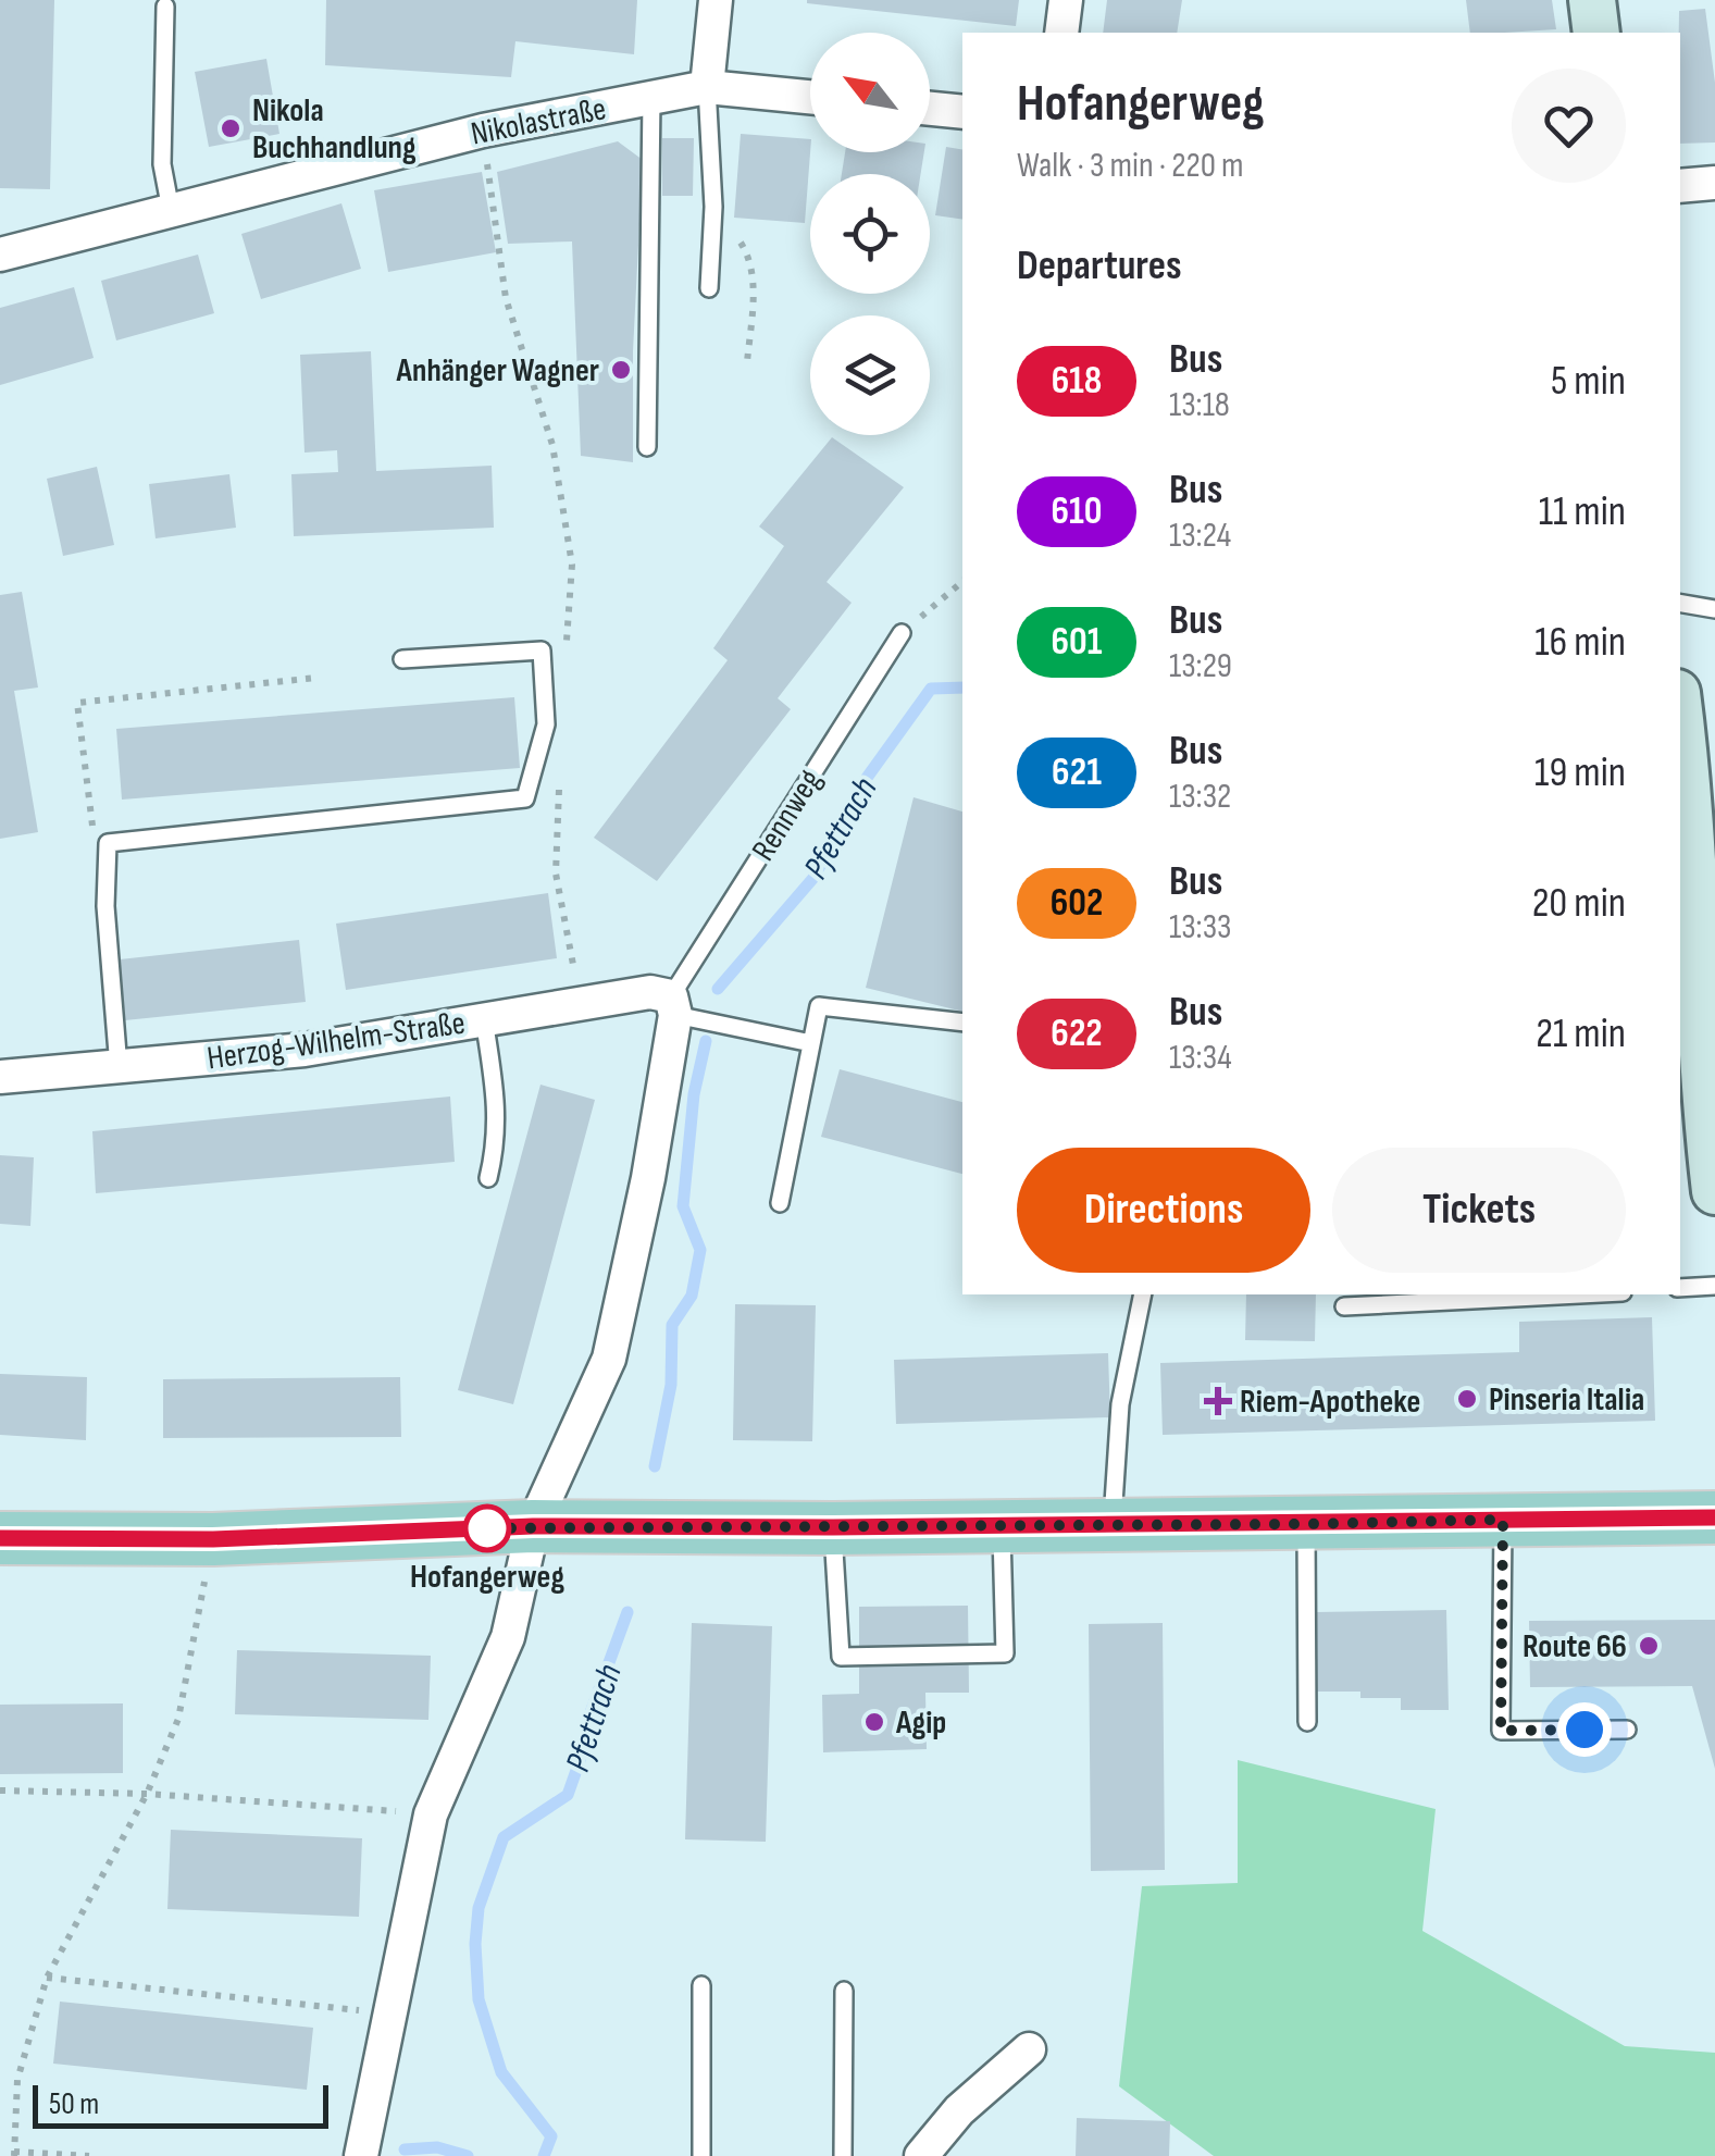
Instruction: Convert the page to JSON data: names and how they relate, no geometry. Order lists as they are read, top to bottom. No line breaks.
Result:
{"streets":{"street":["Nikolastraße","Herzog-Wilhelm-Straße"],"lane":["Rennweg"]},"crossings":[["Rennweg","Herzog-Wilhelm-Straße"]],"water":["Pfettrach"],"places":{"other":["Nikola Buchhandlung","Anhänger Wagner","Pinseria Italia","Hofangerweg","Route 66","Agip"],"health":["Riem-Apotheke"]},"lines":["bus line 618"],"scale_bar":"50 m","north":"top left","page":{"heading":[["Hofangerweg","Walk · 3 min · 220 m"],"Departures"],"list":[{"mark":"618","name":"Bus","note":"13:18","value":"5 min"},{"mark":"610","name":"Bus","note":"13:24","value":"11 min"},{"mark":"601","name":"Bus","note":"13:29","value":"16 min"},{"mark":"621","name":"Bus","note":"13:32","value":"19 min"},{"mark":"602","name":"Bus","note":"13:33","value":"20 min"},{"mark":"622","name":"Bus","note":"13:34","value":"21 min"}],"buttons":["Directions","Tickets"],"scale":"50 m"}}
